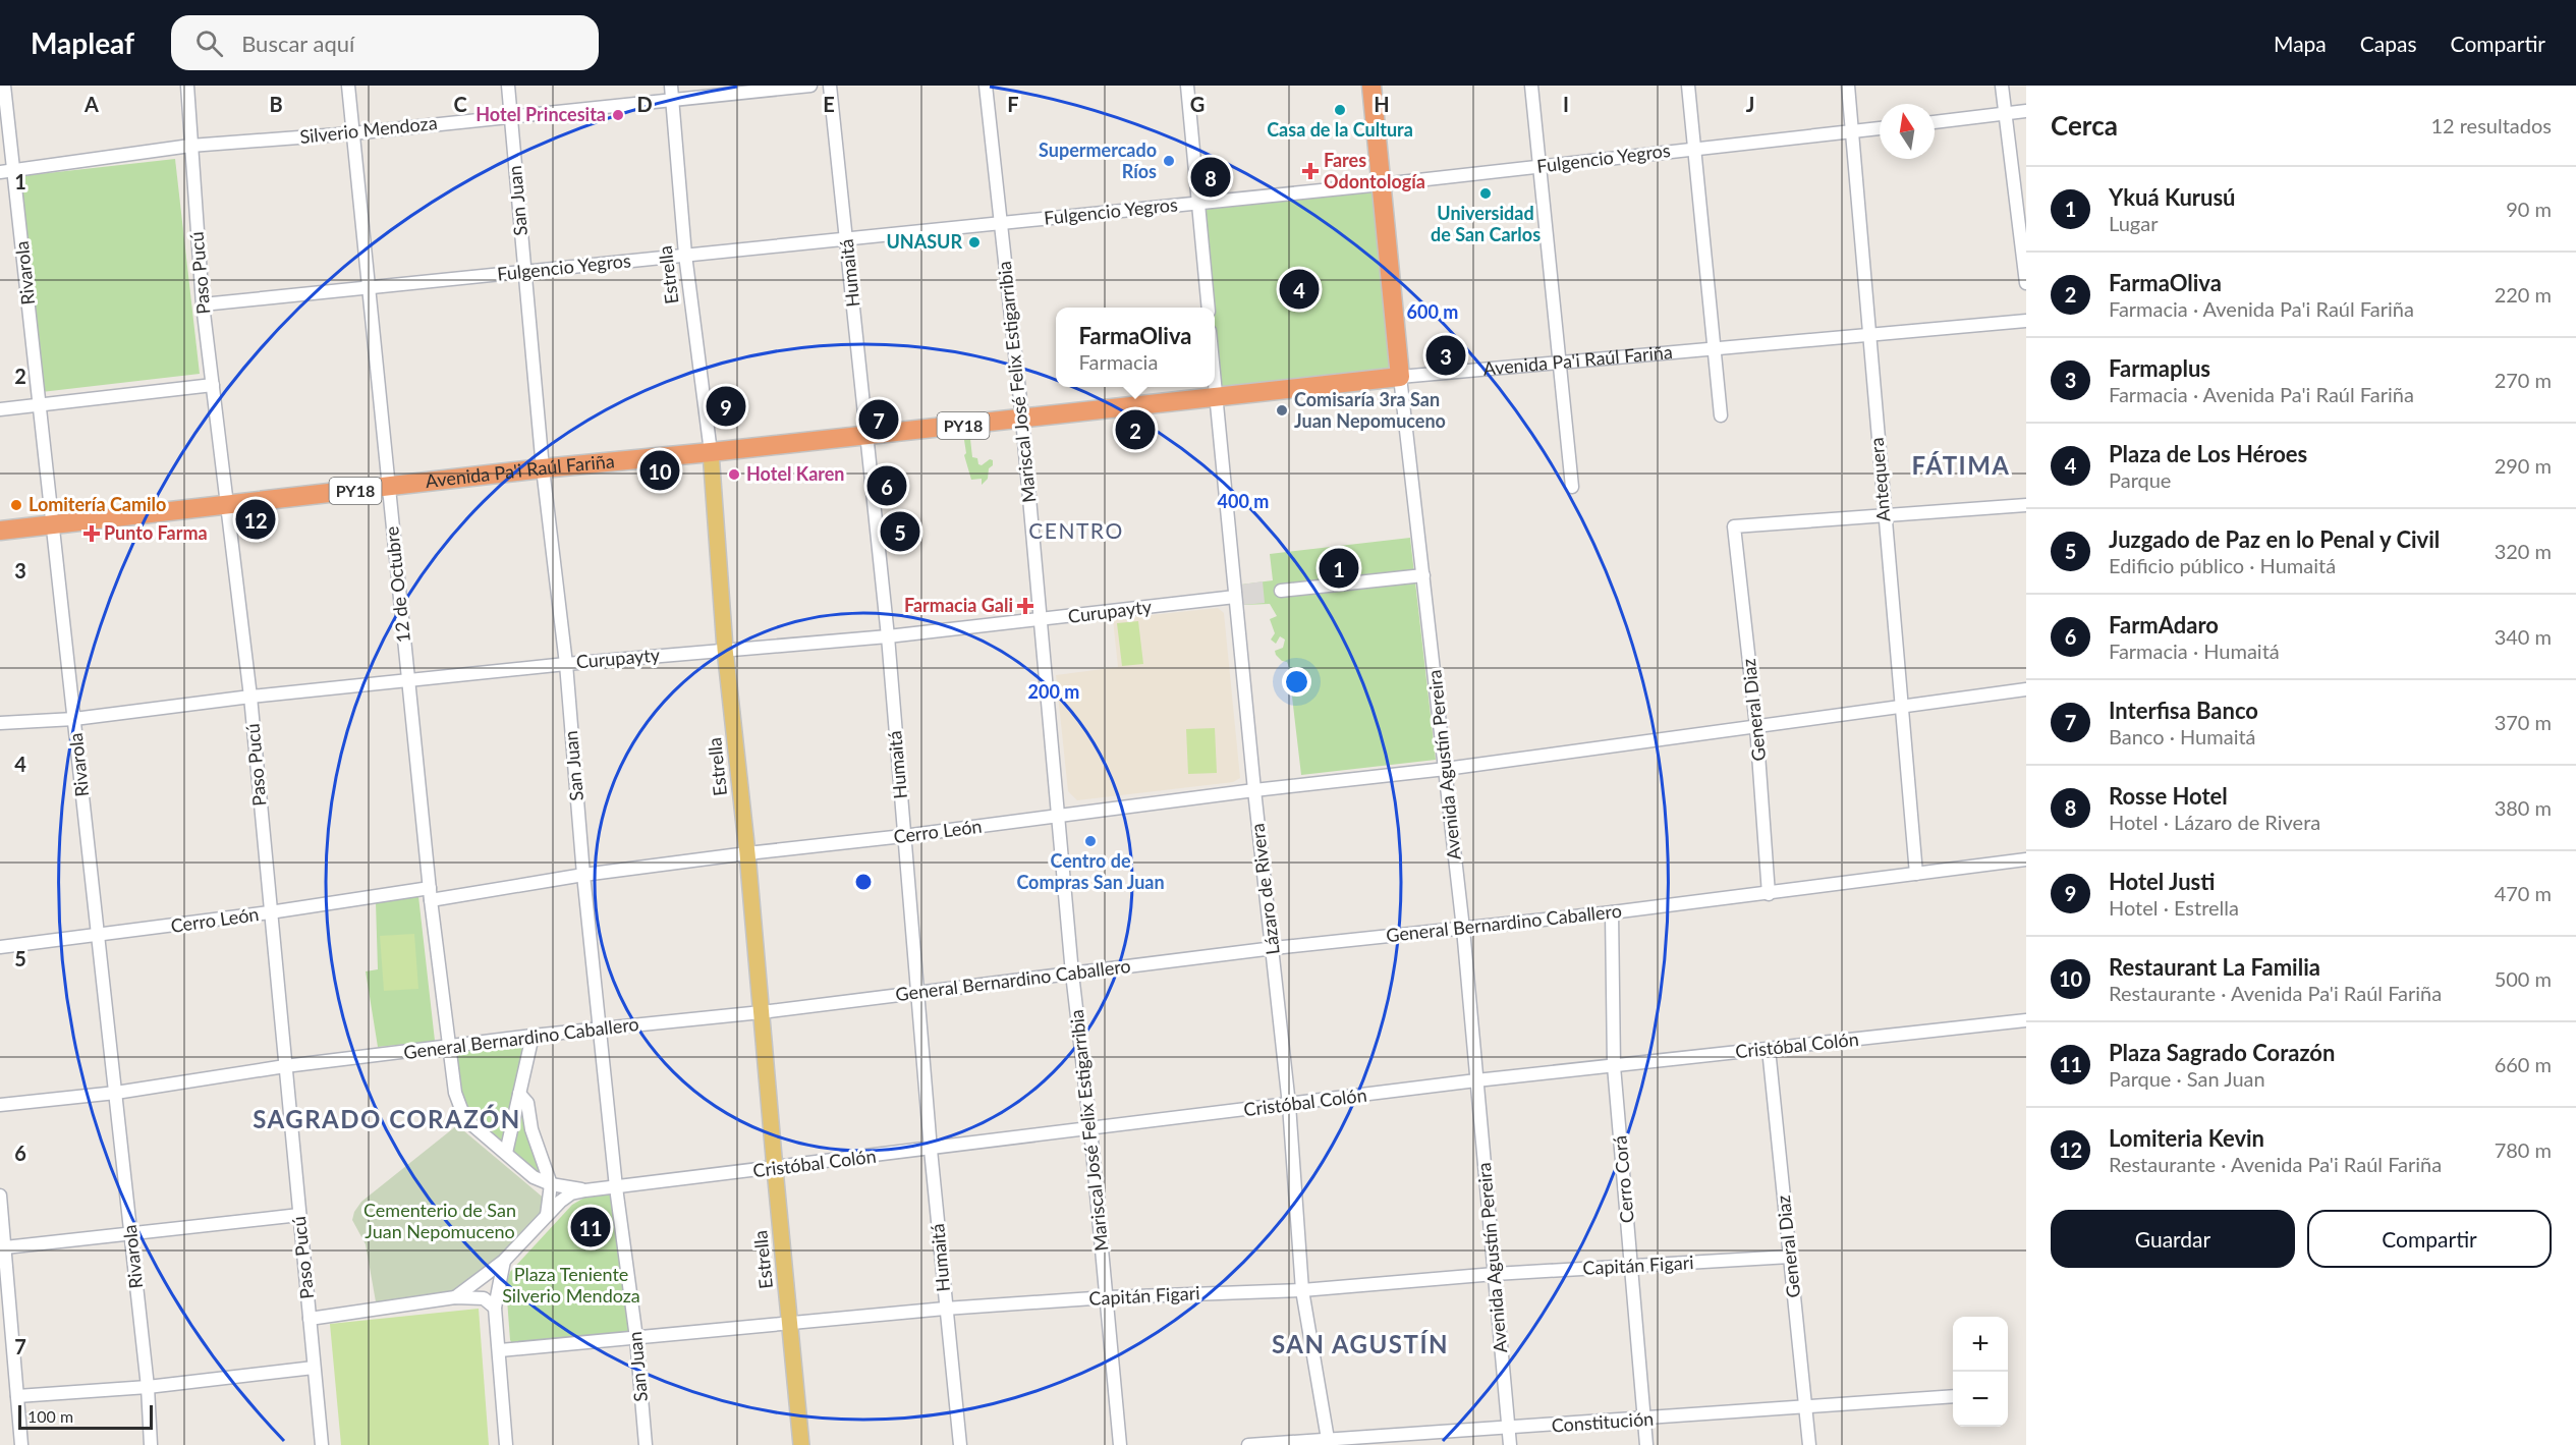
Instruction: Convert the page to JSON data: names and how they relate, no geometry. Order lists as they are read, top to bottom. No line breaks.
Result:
{"streets":{"highway":["Avenida Pa'i Raúl Fariña","PY18","Avenida Agustín Pereira"],"main road":["Estrella"],"street":["Silverio Mendoza","Fulgencio Yegros","San Juan","Rivarola","Paso Pucú","Humaitá","Mariscal José Felix Estigarribia","Antequera","12 de Octubre","Curupayty","General Diaz","Cerro León","Lázaro de Rivera","General Bernardino Caballero","Cristóbal Colón","Cerro Corá","Capitán Figari","Constitución"]},"crossings":[["Silverio Mendoza","San Juan"],["Silverio Mendoza","Rivarola"],["Silverio Mendoza","Paso Pucú"],["Silverio Mendoza","Estrella"],["Silverio Mendoza","12 de Octubre"],["Fulgencio Yegros","San Juan"],["Fulgencio Yegros","Paso Pucú"],["Fulgencio Yegros","Humaitá"],["Fulgencio Yegros","Estrella"],["Fulgencio Yegros","Mariscal José Felix Estigarribia"],["Fulgencio Yegros","Antequera"],["Fulgencio Yegros","12 de Octubre"],["Fulgencio Yegros","Avenida Agustín Pereira"],["San Juan","Avenida Pa'i Raúl Fariña"],["San Juan","Curupayty"],["San Juan","Cerro León"],["San Juan","General Bernardino Caballero"],["San Juan","Cristóbal Colón"],["San Juan","Capitán Figari"],["Rivarola","Avenida Pa'i Raúl Fariña"],["Rivarola","Curupayty"],["Rivarola","Cerro León"],["Rivarola","General Bernardino Caballero"],["Paso Pucú","Avenida Pa'i Raúl Fariña"],["Paso Pucú","Curupayty"],["Paso Pucú","Cerro León"],["Paso Pucú","General Bernardino Caballero"],["Humaitá","Avenida Pa'i Raúl Fariña"],["Humaitá","Curupayty"],["Humaitá","Cerro León"],["Humaitá","General Bernardino Caballero"],["Humaitá","Cristóbal Colón"],["Humaitá","Capitán Figari"],["Estrella","Avenida Pa'i Raúl Fariña"],["Estrella","Curupayty"],["Estrella","Cerro León"],["Estrella","General Bernardino Caballero"],["Estrella","Cristóbal Colón"],["Estrella","Capitán Figari"],["Avenida Pa'i Raúl Fariña","Mariscal José Felix Estigarribia"],["Avenida Pa'i Raúl Fariña","Antequera"],["Avenida Pa'i Raúl Fariña","12 de Octubre"],["Avenida Pa'i Raúl Fariña","Avenida Agustín Pereira"],["Avenida Pa'i Raúl Fariña","Lázaro de Rivera"],["Mariscal José Felix Estigarribia","Curupayty"],["Mariscal José Felix Estigarribia","Cerro León"],["Mariscal José Felix Estigarribia","General Bernardino Caballero"],["Mariscal José Felix Estigarribia","Cristóbal Colón"],["Mariscal José Felix Estigarribia","Capitán Figari"],["Antequera","General Diaz"],["Antequera","Cerro León"],["Antequera","General Bernardino Caballero"],["12 de Octubre","Curupayty"],["12 de Octubre","Cerro León"],["12 de Octubre","General Bernardino Caballero"],["12 de Octubre","Cristóbal Colón"],["Curupayty","Lázaro de Rivera"],["General Diaz","Cerro León"],["General Diaz","General Bernardino Caballero"],["General Diaz","Cristóbal Colón"],["General Diaz","Capitán Figari"],["General Diaz","Constitución"],["Avenida Agustín Pereira","Cerro León"],["Avenida Agustín Pereira","General Bernardino Caballero"],["Avenida Agustín Pereira","Cristóbal Colón"],["Avenida Agustín Pereira","Capitán Figari"],["Avenida Agustín Pereira","Constitución"],["Cerro León","Lázaro de Rivera"],["Lázaro de Rivera","General Bernardino Caballero"],["Lázaro de Rivera","Cristóbal Colón"],["Lázaro de Rivera","Capitán Figari"],["Lázaro de Rivera","Constitución"],["General Bernardino Caballero","Cerro Corá"],["Cristóbal Colón","Cerro Corá"],["Cerro Corá","Capitán Figari"],["Cerro Corá","Constitución"]],"districts":["FÁTIMA","CENTRO","SAGRADO CORAZÓN","SAN AGUSTÍN"],"parks":["Cementerio de San Juan Nepomuceno","Plaza Teniente Silverio Mendoza"],"places":{"other":["Casa de la Cultura","Hotel Princesita","Supermercado Ríos","Universidad de San Carlos","UNASUR","Comisaría 3ra San Juan Nepomuceno","Hotel Karen","Lomitería Camilo","Centro de Compras San Juan"],"health":["Fares Odontología","Punto Farma","Farmacia Gali"]},"scale_bar":"100 m","north":"top","page":{"header":"Mapleaf","search":"Buscar aquí","nav":["Mapa","Capas","Compartir"],"heading":["Cerca","12 resultados"],"pins":["8","4","3","9","7","2","10","6","12","5","1","11"],"list":[{"mark":"1","name":"Ykuá Kurusú","note":"Lugar","value":"90 m"},{"mark":"2","name":"FarmaOliva","note":"Farmacia · Avenida Pa'i Raúl Fariña","value":"220 m"},{"mark":"3","name":"Farmaplus","note":"Farmacia · Avenida Pa'i Raúl Fariña","value":"270 m"},{"mark":"4","name":"Plaza de Los Héroes","note":"Parque","value":"290 m"},{"mark":"5","name":"Juzgado de Paz en lo Penal y Civil","note":"Edificio público · Humaitá","value":"320 m"},{"mark":"6","name":"FarmAdaro","note":"Farmacia · Humaitá","value":"340 m"},{"mark":"7","name":"Interfisa Banco","note":"Banco · Humaitá","value":"370 m"},{"mark":"8","name":"Rosse Hotel","note":"Hotel · Lázaro de Rivera","value":"380 m"},{"mark":"9","name":"Hotel Justi","note":"Hotel · Estrella","value":"470 m"},{"mark":"10","name":"Restaurant La Familia","note":"Restaurante · Avenida Pa'i Raúl Fariña","value":"500 m"},{"mark":"11","name":"Plaza Sagrado Corazón","note":"Parque · San Juan","value":"660 m"},{"mark":"12","name":"Lomiteria Kevin","note":"Restaurante · Avenida Pa'i Raúl Fariña","value":"780 m"}],"popup":["FarmaOliva","Farmacia"],"buttons":["Guardar","Compartir"],"map_buttons":["+","−"],"scale":"100 m"},"grid":{"columns":["A","B","C","D","E","F","G","H","I","J"],"rows":["1","2","3","4","5","6","7"]},"rings":["600 m","400 m","200 m"]}
